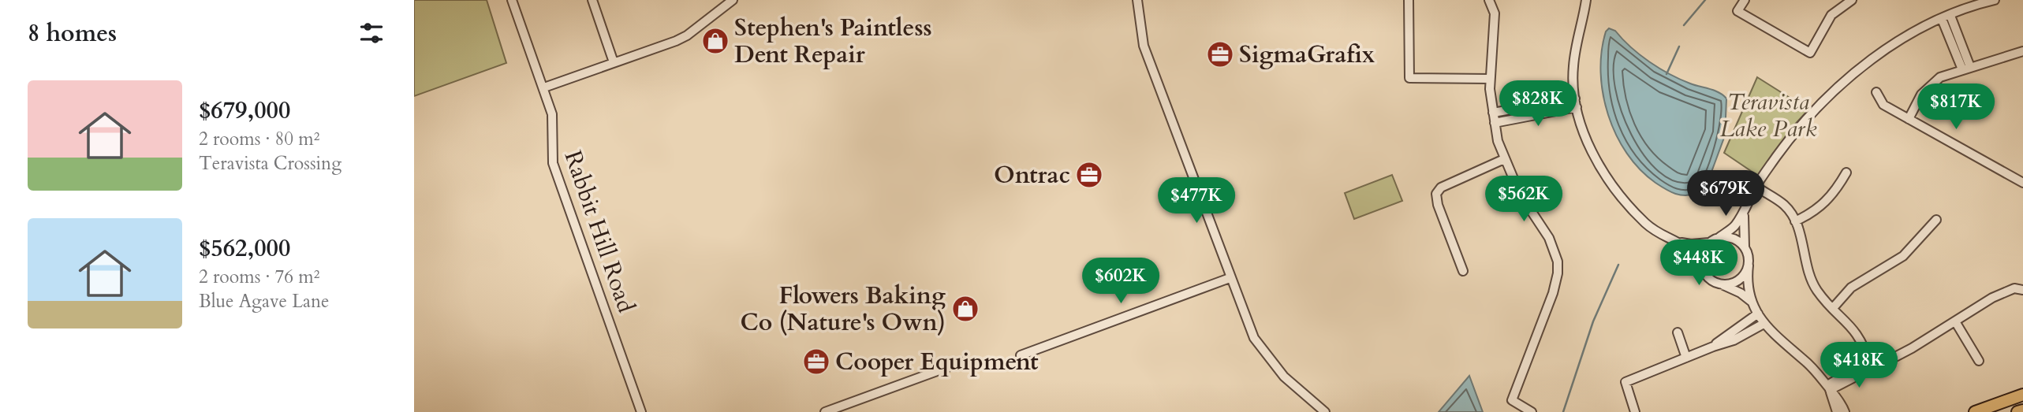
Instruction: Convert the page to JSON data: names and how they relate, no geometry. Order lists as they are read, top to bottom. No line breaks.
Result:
{"streets":{"street":["Rabbit Hill Road"]},"parks":["Teravista Lake Park"],"places":{"shop":["Stephen's Paintless Dent Repair","Flowers Baking Co (Nature's Own)"],"office":["SigmaGrafix","Ontrac","Cooper Equipment"]},"page":{"heading":"8 homes","list":[{"name":"$679,000","note":"2 rooms · 80 m² · Teravista Crossing"},{"name":"$562,000","note":"2 rooms · 76 m² · Blue Agave Lane"}],"price":["$828K","$817K","$679K","$562K","$477K","$448K","$602K","$418K"]}}
